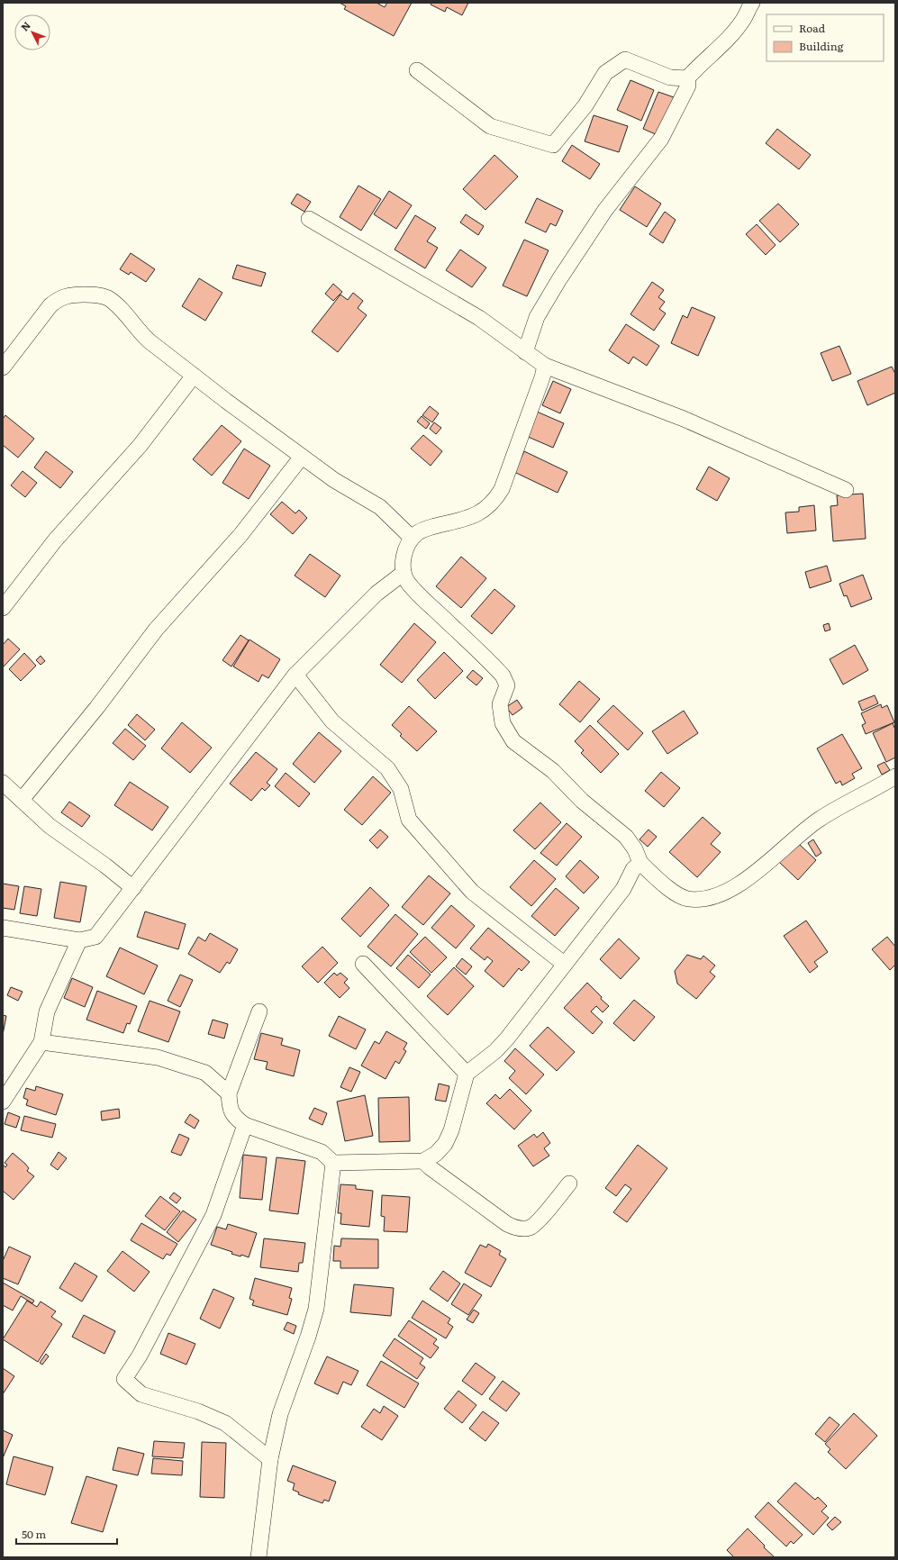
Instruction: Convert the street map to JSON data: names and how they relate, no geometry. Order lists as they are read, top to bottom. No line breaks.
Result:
{"legend":["Road","Building"],"scale_bar":"50 m","north":"top left"}
